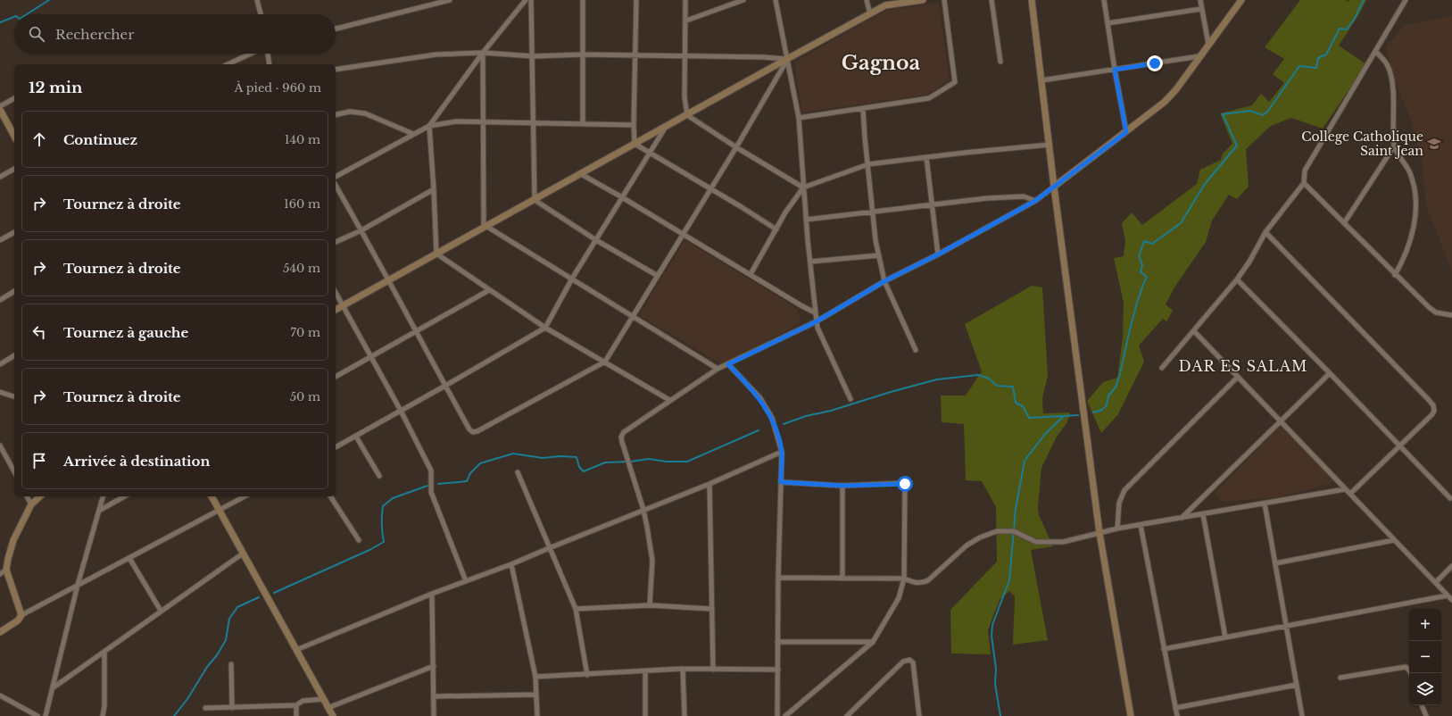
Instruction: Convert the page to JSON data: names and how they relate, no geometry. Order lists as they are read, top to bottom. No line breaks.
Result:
{"districts":["Gagnoa","DAR ES SALAM"],"places":{"school or university":["College Catholique Saint Jean"]},"page":{"search":"Rechercher","heading":["12 min","À pied · 960 m"],"list":[["Continuez","140 m"],["Tournez à droite","160 m"],["Tournez à droite","540 m"],["Tournez à gauche","70 m"],["Tournez à droite","50 m"],"Arrivée à destination"],"map_buttons":["+","−"]}}
